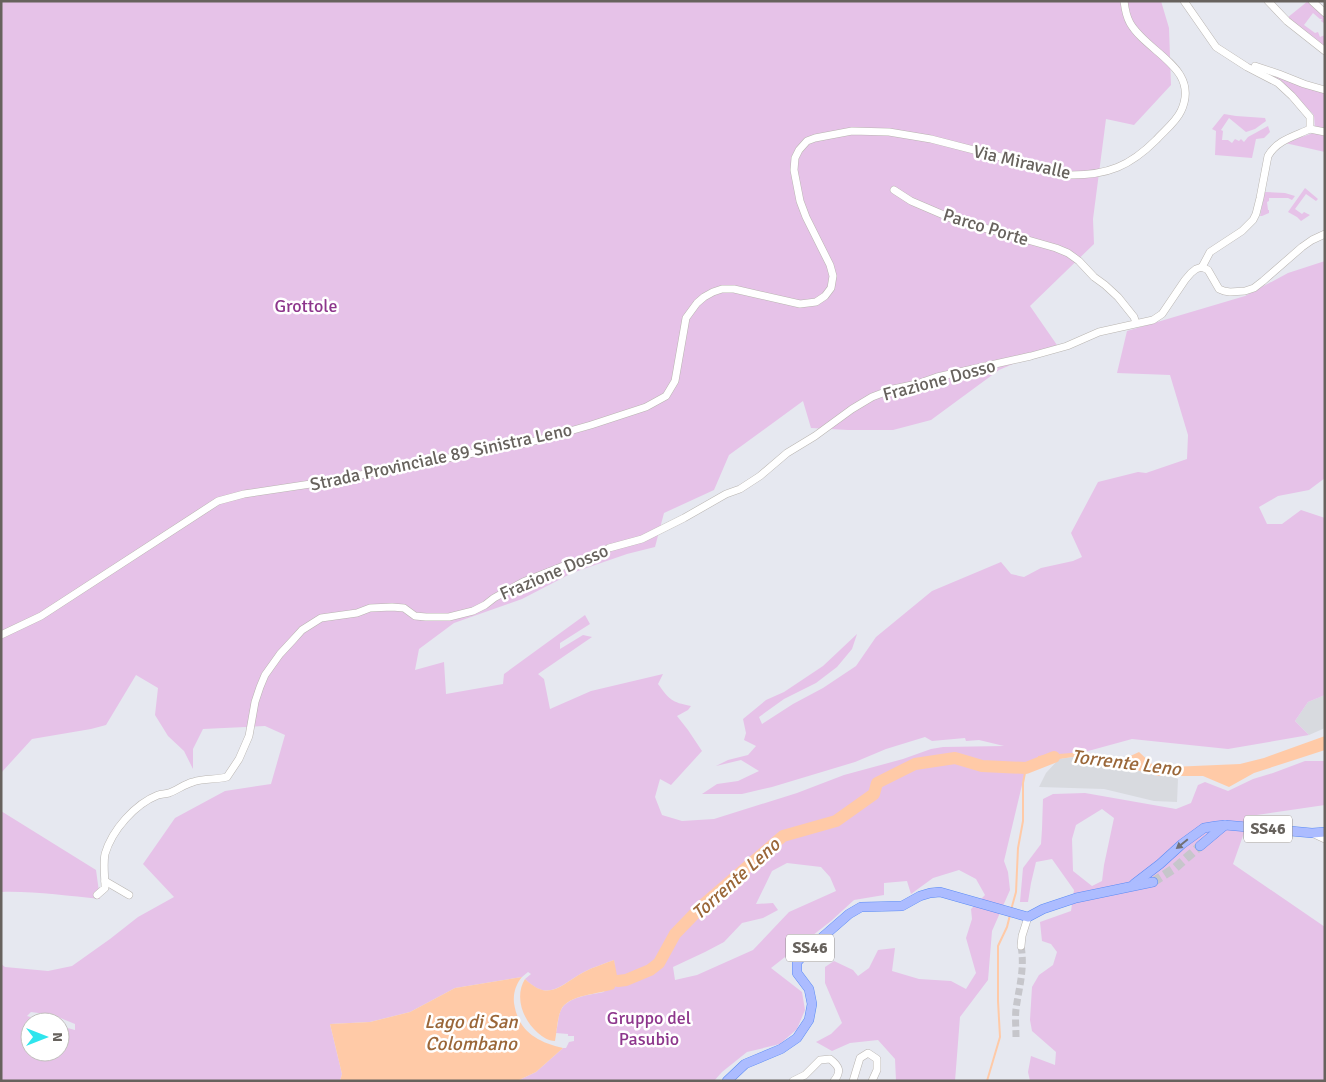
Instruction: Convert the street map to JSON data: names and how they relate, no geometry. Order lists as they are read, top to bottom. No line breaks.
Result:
{"streets":{"main road":["SS46"],"street":["Via Miravalle","Parco Porte","Frazione Dosso","Strada Provinciale 89 Sinistra Leno"]},"crossings":[["Via Miravalle","Strada Provinciale 89 Sinistra Leno"],["Parco Porte","Frazione Dosso"]],"water":["Torrente Leno","Lago di San Colombano"],"parks":["Grottole","Gruppo del Pasubio"],"north":"right"}
